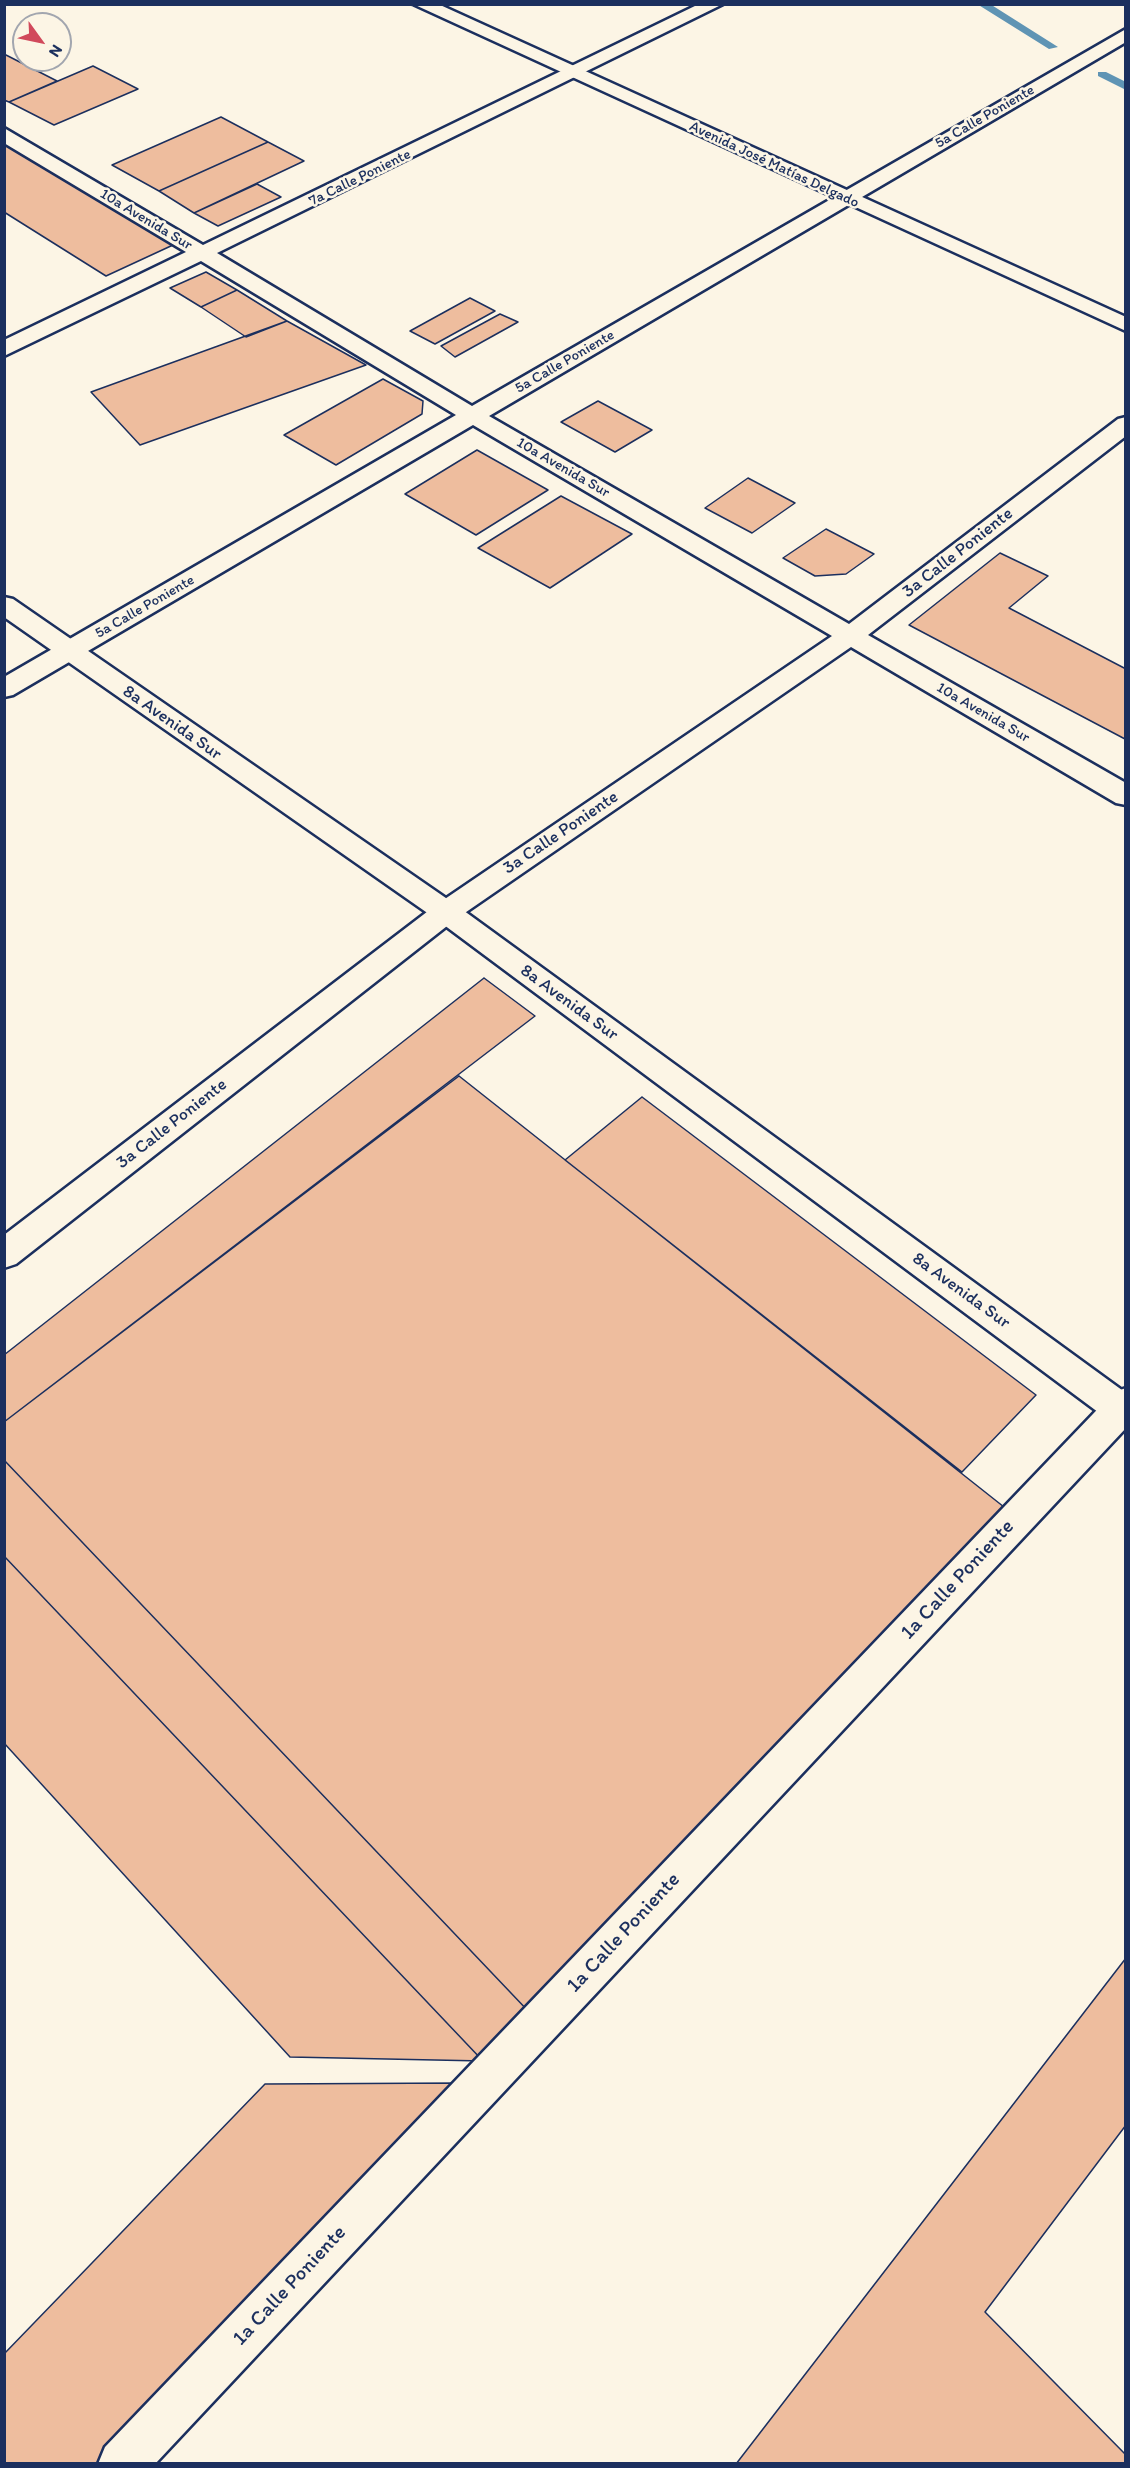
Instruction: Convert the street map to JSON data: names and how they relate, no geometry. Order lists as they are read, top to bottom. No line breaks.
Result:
{"streets":{"street":["5a Calle Poniente","Avenida José Matías Delgado","7a Calle Poniente","10a Avenida Sur","3a Calle Poniente","8a Avenida Sur","1a Calle Poniente"]},"crossings":[["5a Calle Poniente","Avenida José Matías Delgado"],["5a Calle Poniente","10a Avenida Sur"],["5a Calle Poniente","8a Avenida Sur"],["Avenida José Matías Delgado","7a Calle Poniente"],["7a Calle Poniente","10a Avenida Sur"],["10a Avenida Sur","3a Calle Poniente"],["3a Calle Poniente","8a Avenida Sur"],["8a Avenida Sur","1a Calle Poniente"]],"north":"bottom right"}
